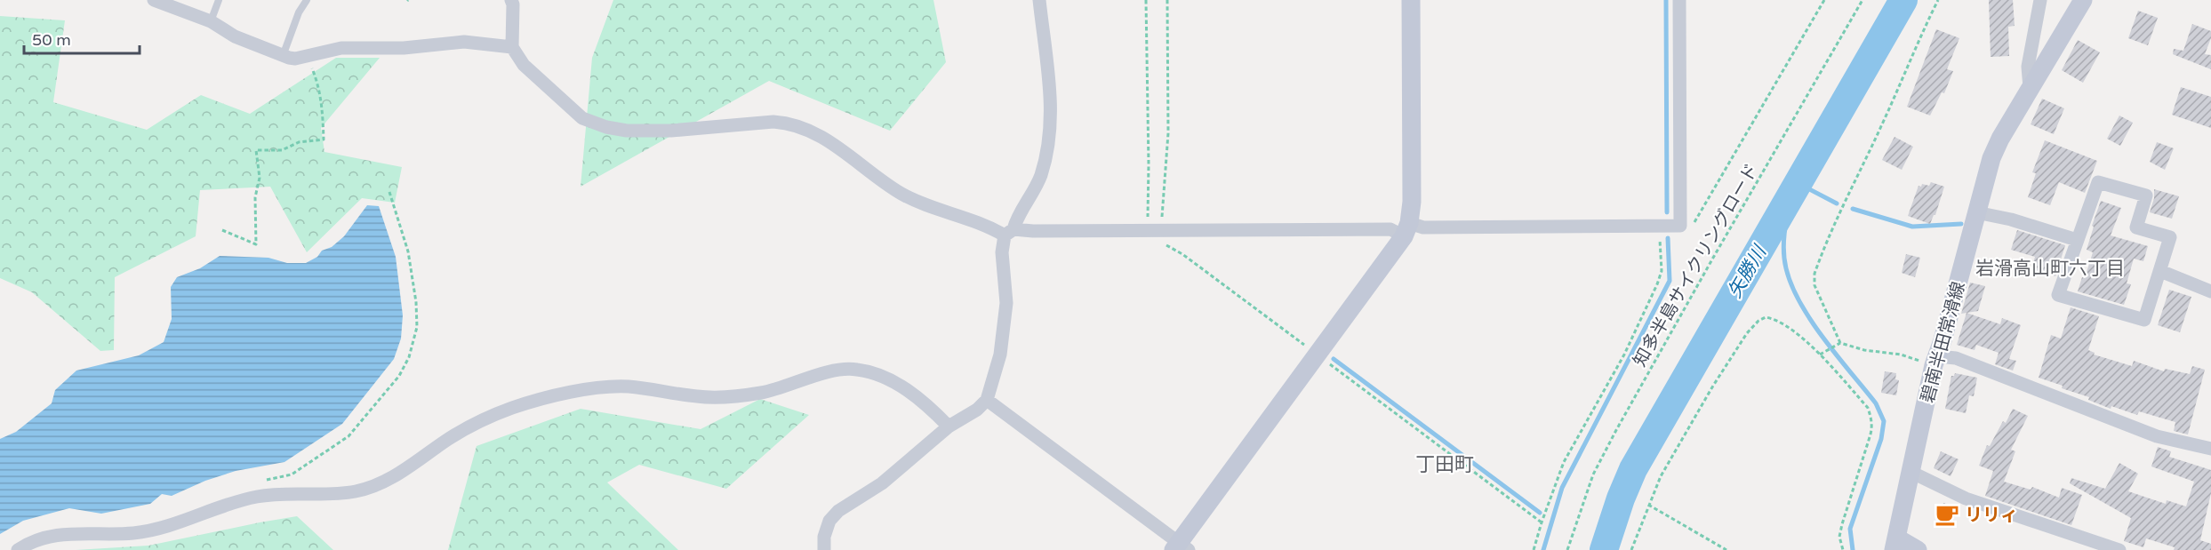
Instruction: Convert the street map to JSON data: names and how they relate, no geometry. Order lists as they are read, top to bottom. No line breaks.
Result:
{"streets":{"street":["碧南半田常滑線"],"path":["知多半島サイクリングロード"]},"districts":["岩滑高山町六丁目","丁田町"],"water":["矢勝川"],"places":{"cafe":["リリィ"]},"scale_bar":"50 m"}
